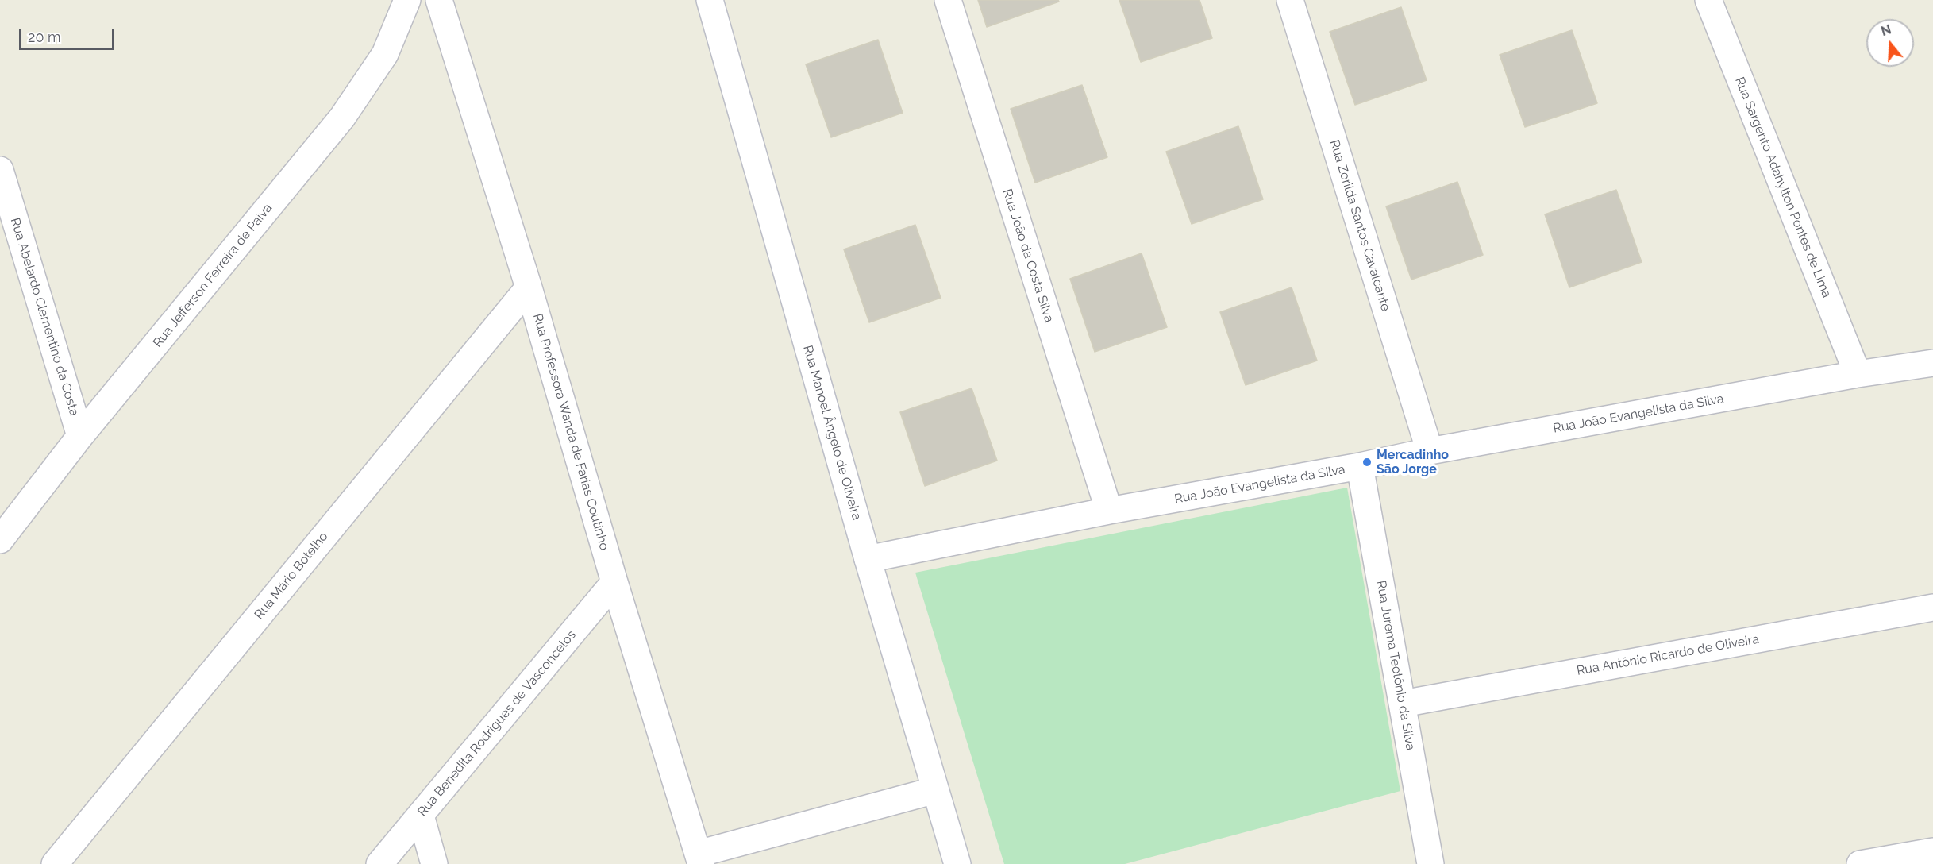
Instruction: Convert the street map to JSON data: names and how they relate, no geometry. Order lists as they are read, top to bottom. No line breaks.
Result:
{"streets":{"street":["Rua Sargento Adahylton Pontes de Lima","Rua Zorilda Santos Cavalcante","Rua João da Costa Silva","Rua Jefferson Ferreira de Paiva","Rua Abelardo Clementino da Costa","Rua João Evangelista da Silva","Rua Professora Wanda de Farias Coutinho","Rua Manoel Ângelo de Oliveira","Rua Mário Botelho","Rua Antônio Ricardo de Oliveira","Rua Jurema Teotônio da Silva","Rua Benedita Rodrigues de Vasconcelos"]},"crossings":[["Rua Sargento Adahylton Pontes de Lima","Rua João Evangelista da Silva"],["Rua Zorilda Santos Cavalcante","Rua João Evangelista da Silva"],["Rua João da Costa Silva","Rua João Evangelista da Silva"],["Rua Jefferson Ferreira de Paiva","Rua Abelardo Clementino da Costa"],["Rua João Evangelista da Silva","Rua Manoel Ângelo de Oliveira"],["Rua João Evangelista da Silva","Rua Jurema Teotônio da Silva"],["Rua Professora Wanda de Farias Coutinho","Rua Mário Botelho"],["Rua Professora Wanda de Farias Coutinho","Rua Benedita Rodrigues de Vasconcelos"],["Rua Antônio Ricardo de Oliveira","Rua Jurema Teotônio da Silva"]],"places":["Mercadinho São Jorge"],"scale_bar":"20 m","north":"top"}
